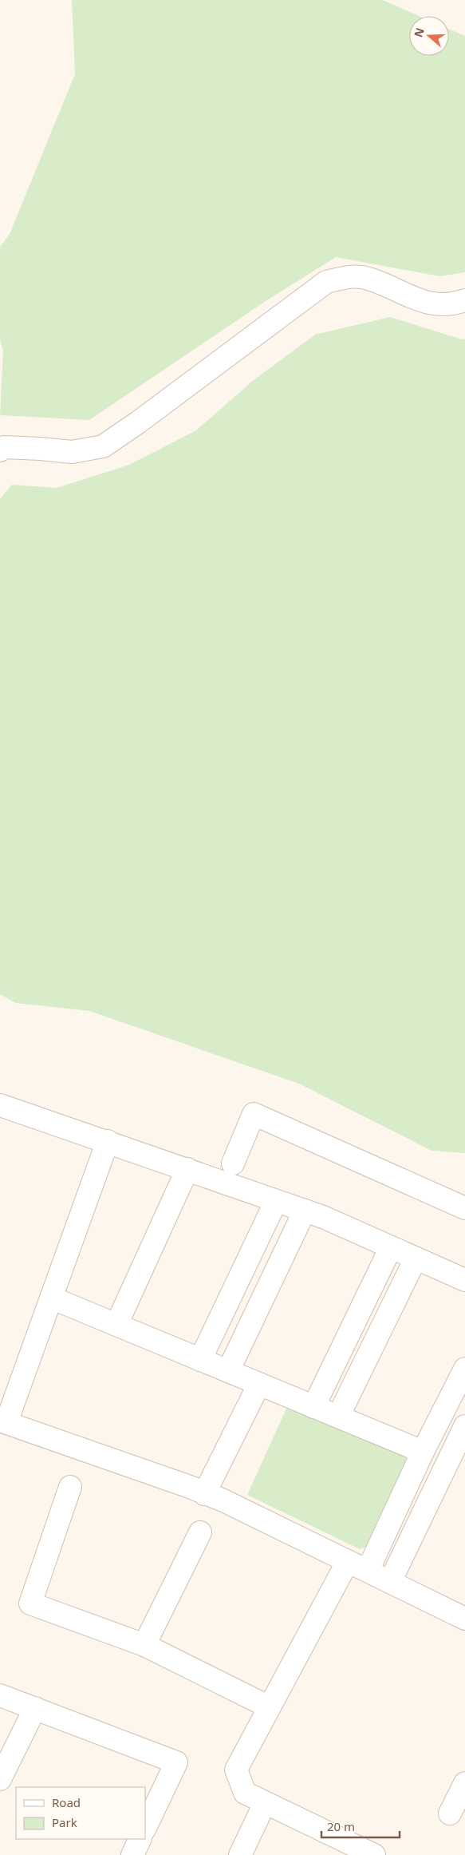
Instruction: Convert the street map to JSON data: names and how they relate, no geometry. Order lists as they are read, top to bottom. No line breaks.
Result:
{"legend":["Road","Park"],"scale_bar":"20 m","north":"left"}
